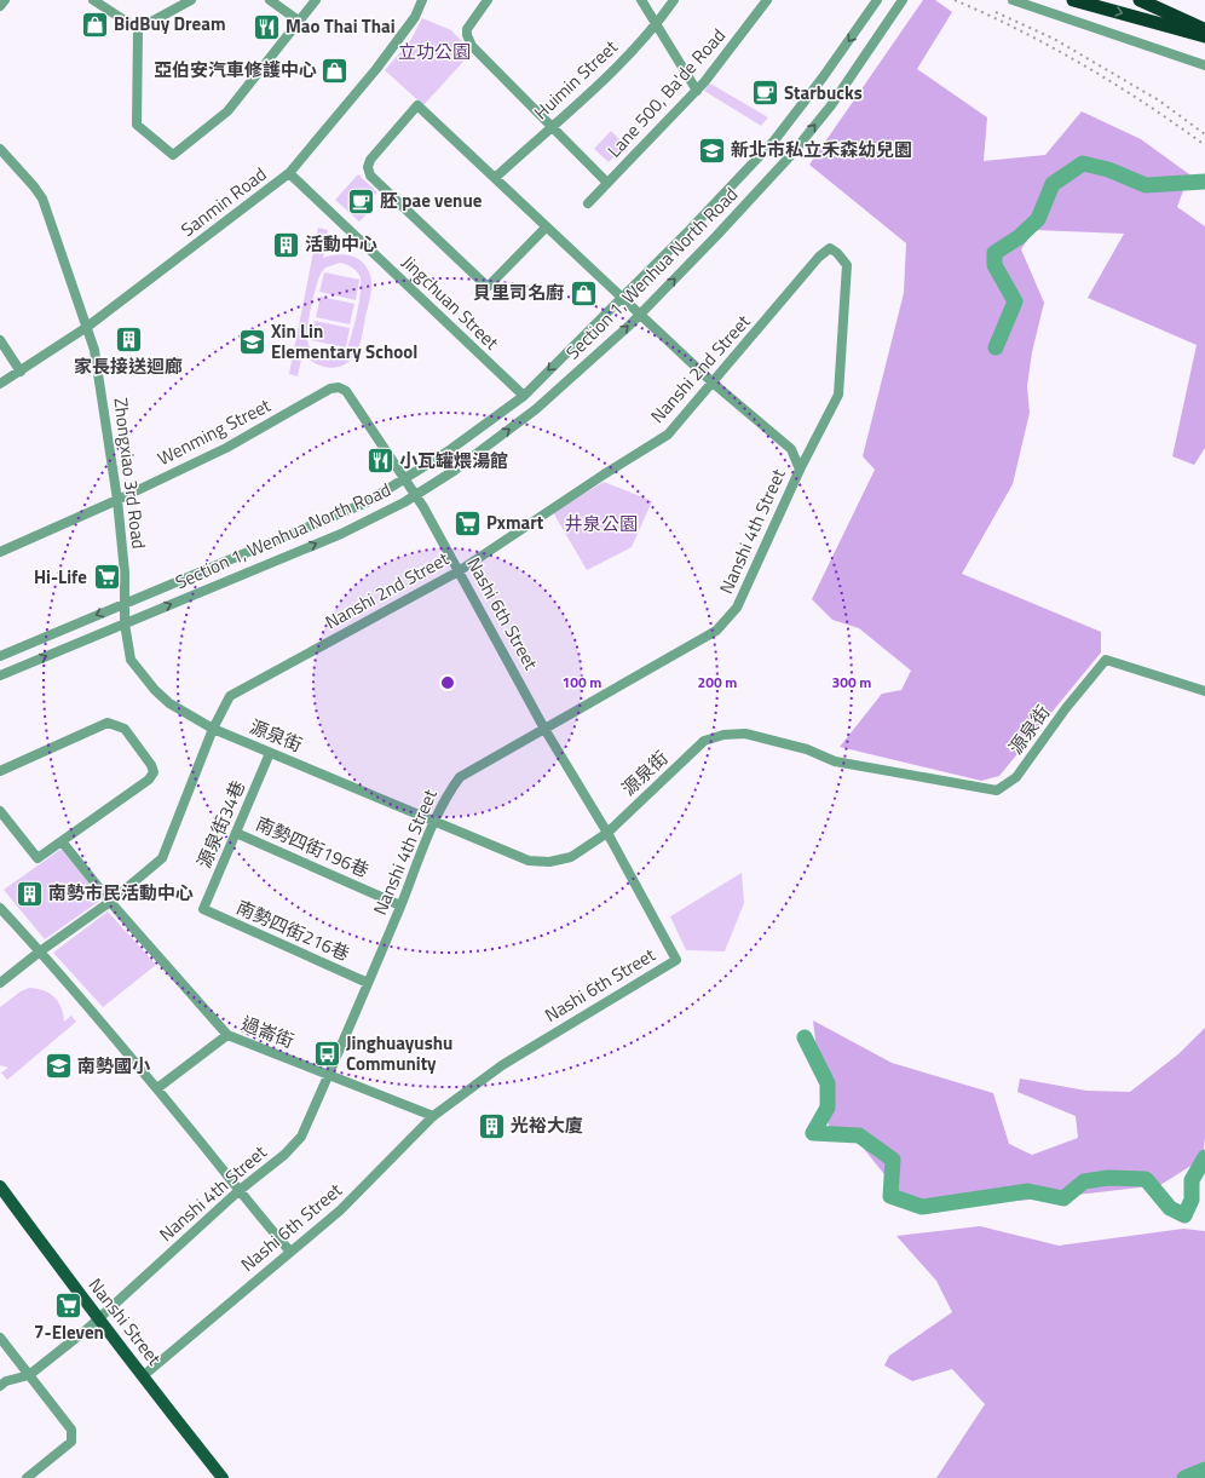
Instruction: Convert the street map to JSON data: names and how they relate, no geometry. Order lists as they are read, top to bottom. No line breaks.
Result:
{"streets":{"main road":["Nanshi Street"],"street":["Huimin Street","Lane 500, Ba'de Road","Sanmin Road","Section 1, Wenhua North Road","Jingchuan Street","Nanshi 2nd Street","Wenming Street","Zhongxiao 3rd Road","Nanshi 4th Street","Nashi 6th Street","源泉街","源泉街34巷","南勢四街196巷","南勢四街216巷","過崙街"]},"crossings":[["Sanmin Road","Jingchuan Street"],["Sanmin Road","Zhongxiao 3rd Road"],["Section 1, Wenhua North Road","Jingchuan Street"],["Section 1, Wenhua North Road","Wenming Street"],["Section 1, Wenhua North Road","Zhongxiao 3rd Road"],["Section 1, Wenhua North Road","Nashi 6th Street"],["Section 1, Wenhua North Road","源泉街"],["Nanshi 2nd Street","Nanshi 4th Street"],["Nanshi 2nd Street","Nashi 6th Street"],["Nanshi 2nd Street","源泉街"],["Nanshi 2nd Street","過崙街"],["Wenming Street","Zhongxiao 3rd Road"],["Wenming Street","Nashi 6th Street"],["Zhongxiao 3rd Road","源泉街"],["Nanshi 4th Street","Nashi 6th Street"],["Nanshi 4th Street","源泉街"],["Nanshi 4th Street","南勢四街196巷"],["Nanshi 4th Street","南勢四街216巷"],["Nanshi 4th Street","過崙街"],["Nanshi 4th Street","Nanshi Street"],["Nashi 6th Street","源泉街"],["Nashi 6th Street","過崙街"],["Nashi 6th Street","Nanshi Street"],["源泉街","源泉街34巷"],["源泉街34巷","南勢四街196巷"],["源泉街34巷","南勢四街216巷"]],"parks":["立功公園","井泉公園"],"places":{"shop":["BidBuy Dream","亞伯安汽車修護中心","貝里司名廚"],"restaurant":["Mao Thai Thai","小瓦罐煨湯館"],"cafe":["Starbucks","胚 pae venue"],"school or university":["新北市私立禾森幼兒園","Xin Lin Elementary School","南勢國小"],"building":["活動中心","家長接送迴廊","南勢市民活動中心","光裕大廈"],"supermarket":["Pxmart","Hi-Life","7-Eleven"],"bus stop":["Jinghuayushu Community"]},"rings":["100 m","200 m","300 m"]}
